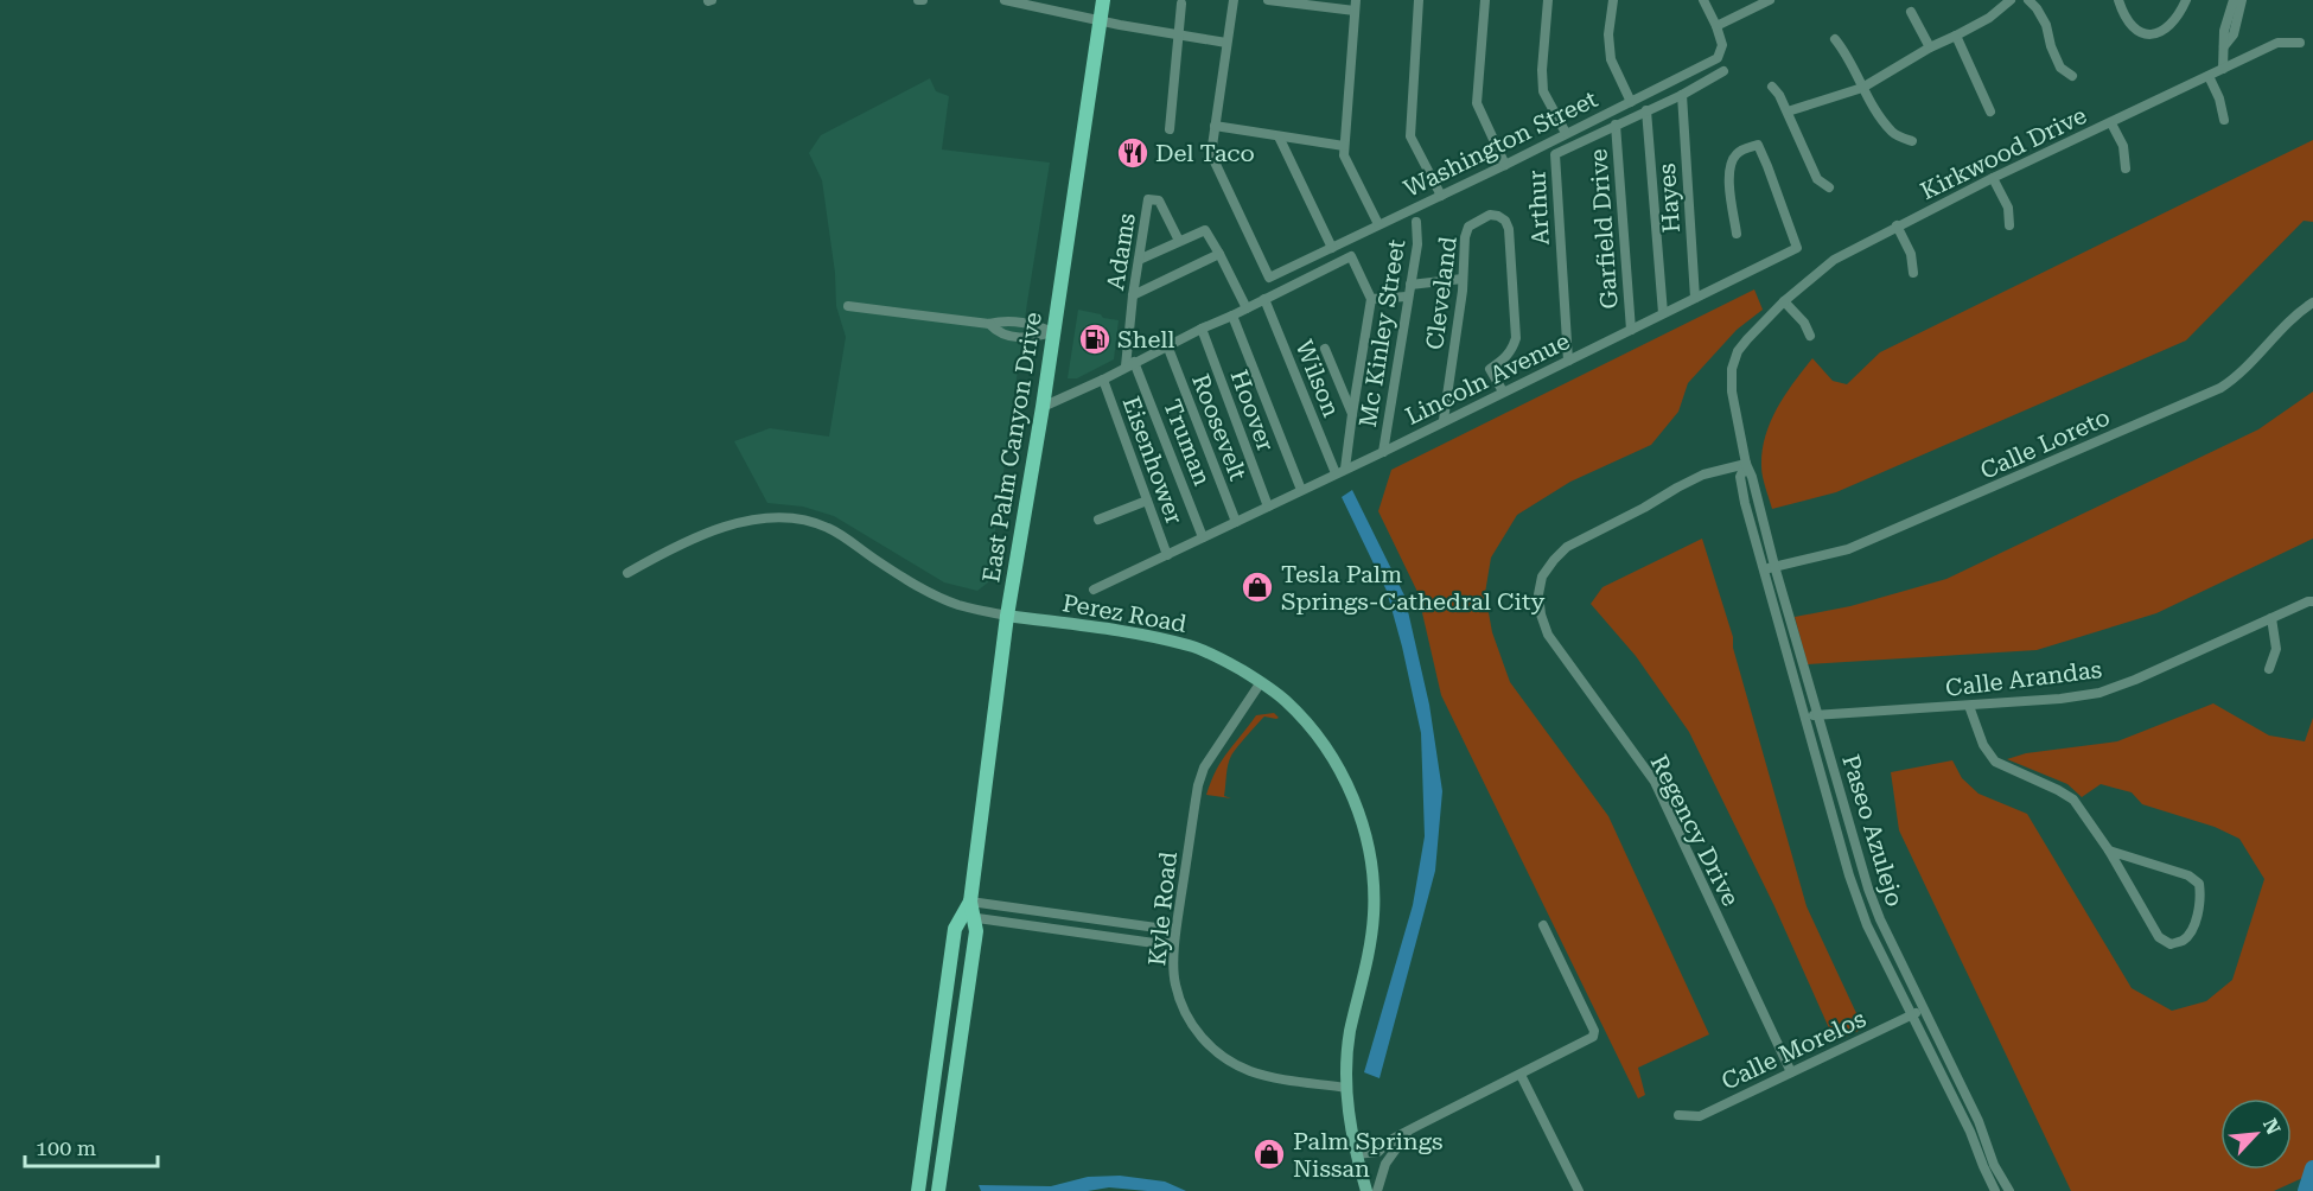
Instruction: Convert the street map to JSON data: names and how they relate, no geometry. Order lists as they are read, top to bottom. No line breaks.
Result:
{"streets":{"main road":["East Palm Canyon Drive","Perez Road"],"street":["Washington Street","Kirkwood Drive","Hayes","Arthur","Garfield Drive","Adams","Cleveland","Mc Kinley Street","Wilson","Lincoln Avenue","Hoover","Roosevelt","Truman","Calle Loreto","Eisenhower","Calle Arandas","Regency Drive","Paseo Azulejo","Kyle Road","Calle Morelos"]},"crossings":[["Kirkwood Drive","Paseo Azulejo"],["Hayes","Arthur"],["Hayes","Lincoln Avenue"],["Arthur","Garfield Drive"],["Arthur","Lincoln Avenue"],["Garfield Drive","Lincoln Avenue"],["Adams","Truman"],["Cleveland","Lincoln Avenue"],["Mc Kinley Street","Lincoln Avenue"],["Wilson","Lincoln Avenue"],["Lincoln Avenue","Hoover"],["Lincoln Avenue","Roosevelt"],["Lincoln Avenue","Truman"],["Lincoln Avenue","Eisenhower"],["Calle Loreto","Paseo Azulejo"],["East Palm Canyon Drive","Perez Road"],["Perez Road","Kyle Road"],["Calle Arandas","Paseo Azulejo"],["Regency Drive","Paseo Azulejo"],["Regency Drive","Calle Morelos"],["Paseo Azulejo","Calle Morelos"]],"places":{"restaurant":["Del Taco"],"fuel station":["Shell"],"shop":["Tesla Palm Springs-Cathedral City","Palm Springs Nissan"]},"scale_bar":"100 m","north":"top right"}
